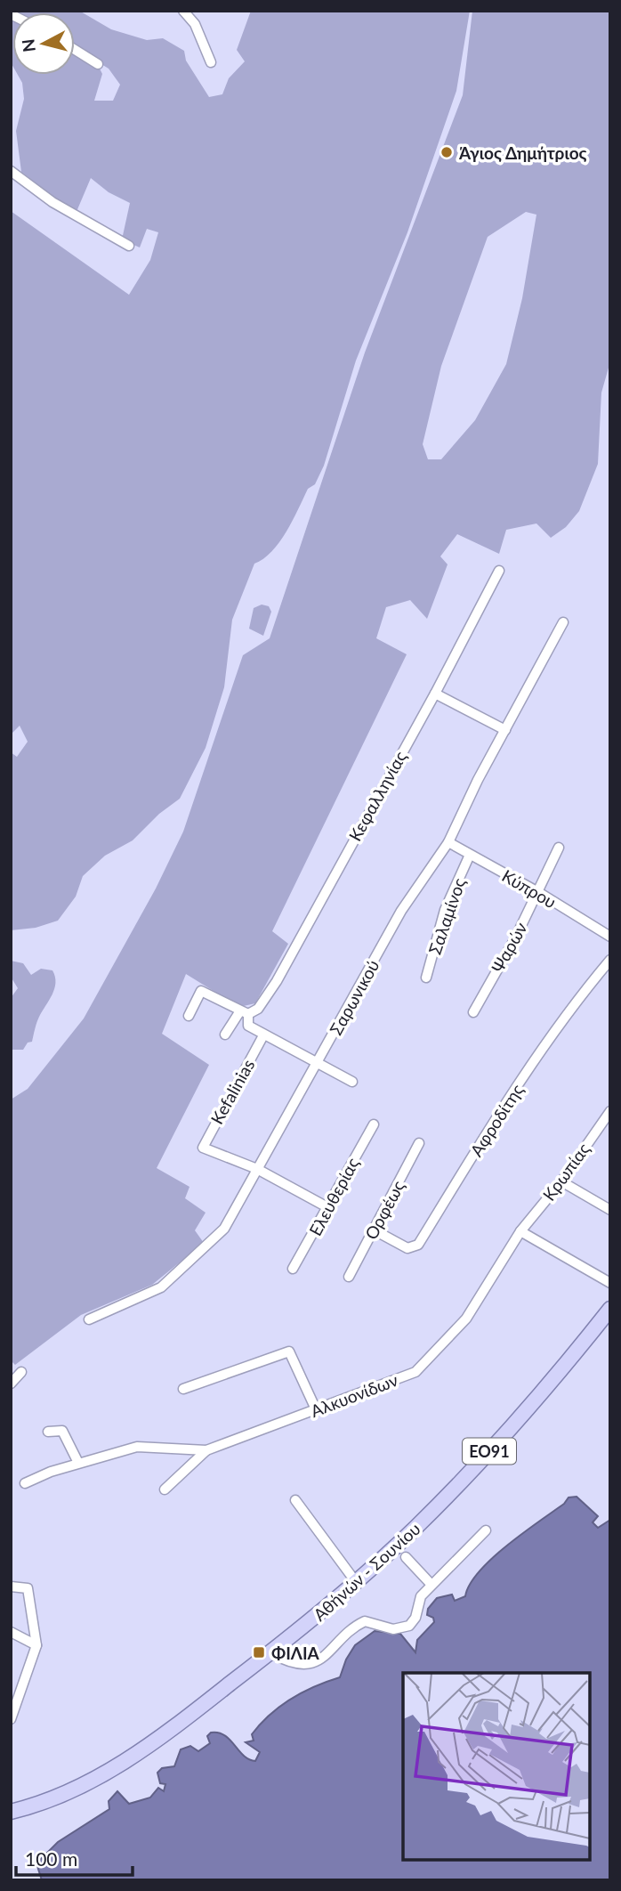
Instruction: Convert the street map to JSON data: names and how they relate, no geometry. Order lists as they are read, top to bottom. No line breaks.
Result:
{"streets":{"main road":["ΕΟ91","Αθήνών - Σουνίου"],"street":["Κεφαλληνίας","Κύπρου","Σαλαμίνος","Ψαρών","Σαρωνικού","Kefalinias","Αφροδίτης","Κρωπίας","Ελευθερίας","Ορφέως","Αλκυονίδων"]},"crossings":[["Κύπρου","Σαλαμίνος"],["Κύπρου","Ψαρών"],["Κύπρου","Σαρωνικού"],["Σαρωνικού","Kefalinias"],["Αφροδίτης","Ορφέως"],["Κρωπίας","Αλκυονίδων"]],"places":{"other":["Άγιος Δημήτριος"],"transit":["ΦΙΛΙΑ"]},"scale_bar":"100 m","north":"left"}
